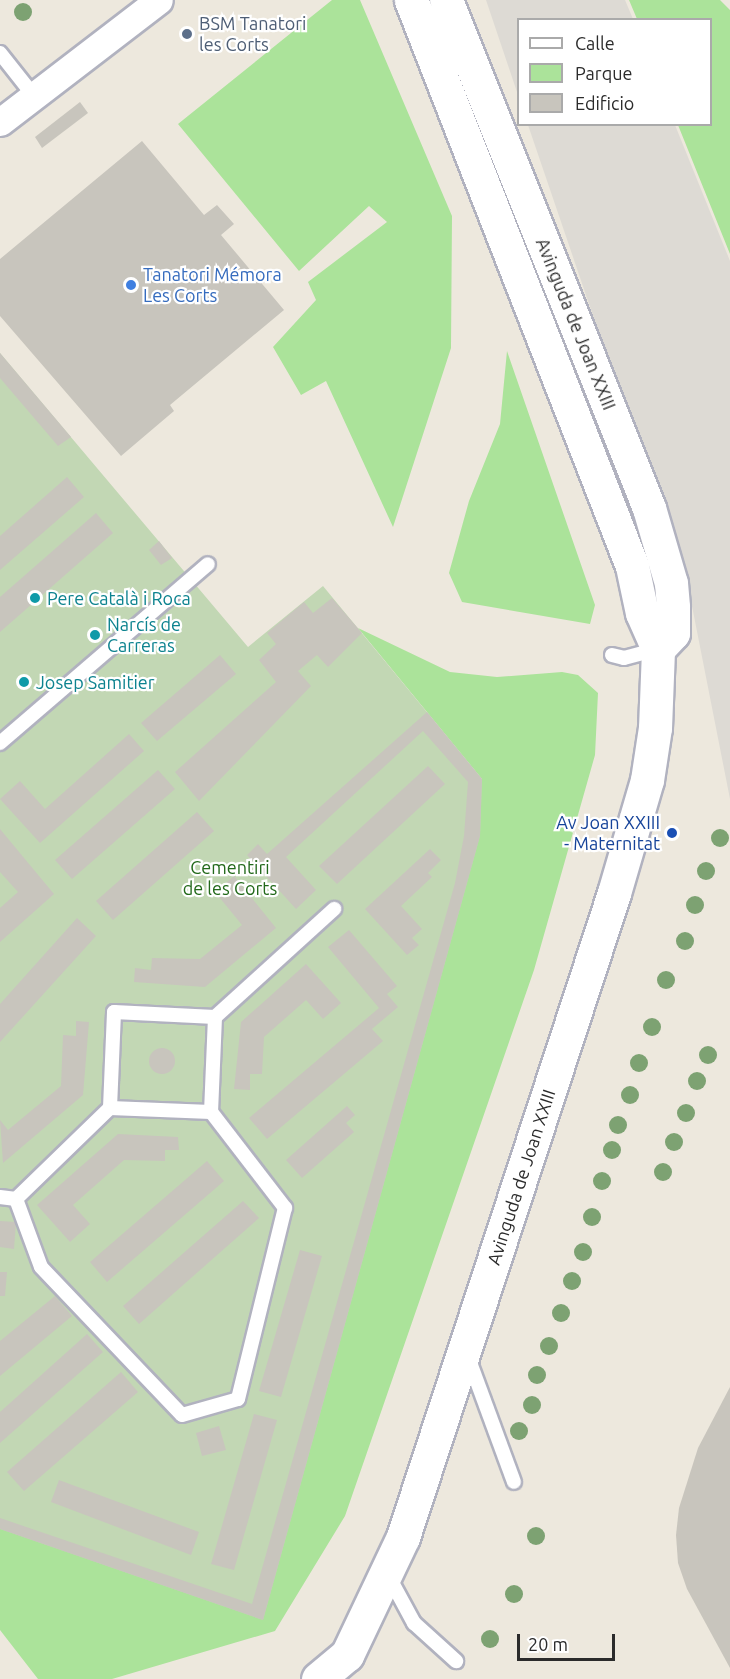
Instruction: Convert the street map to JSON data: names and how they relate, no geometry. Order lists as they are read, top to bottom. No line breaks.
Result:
{"streets":{"street":["Avinguda de Joan XXIII"]},"parks":["Cementiri de les Corts"],"places":["BSM Tanatori les Corts","Tanatori Mémora Les Corts","Pere Català i Roca","Narcís de Carreras","Josep Samitier","Av Joan XXIII - Maternitat"],"legend":["Calle","Parque","Edificio"],"scale_bar":"20 m"}
